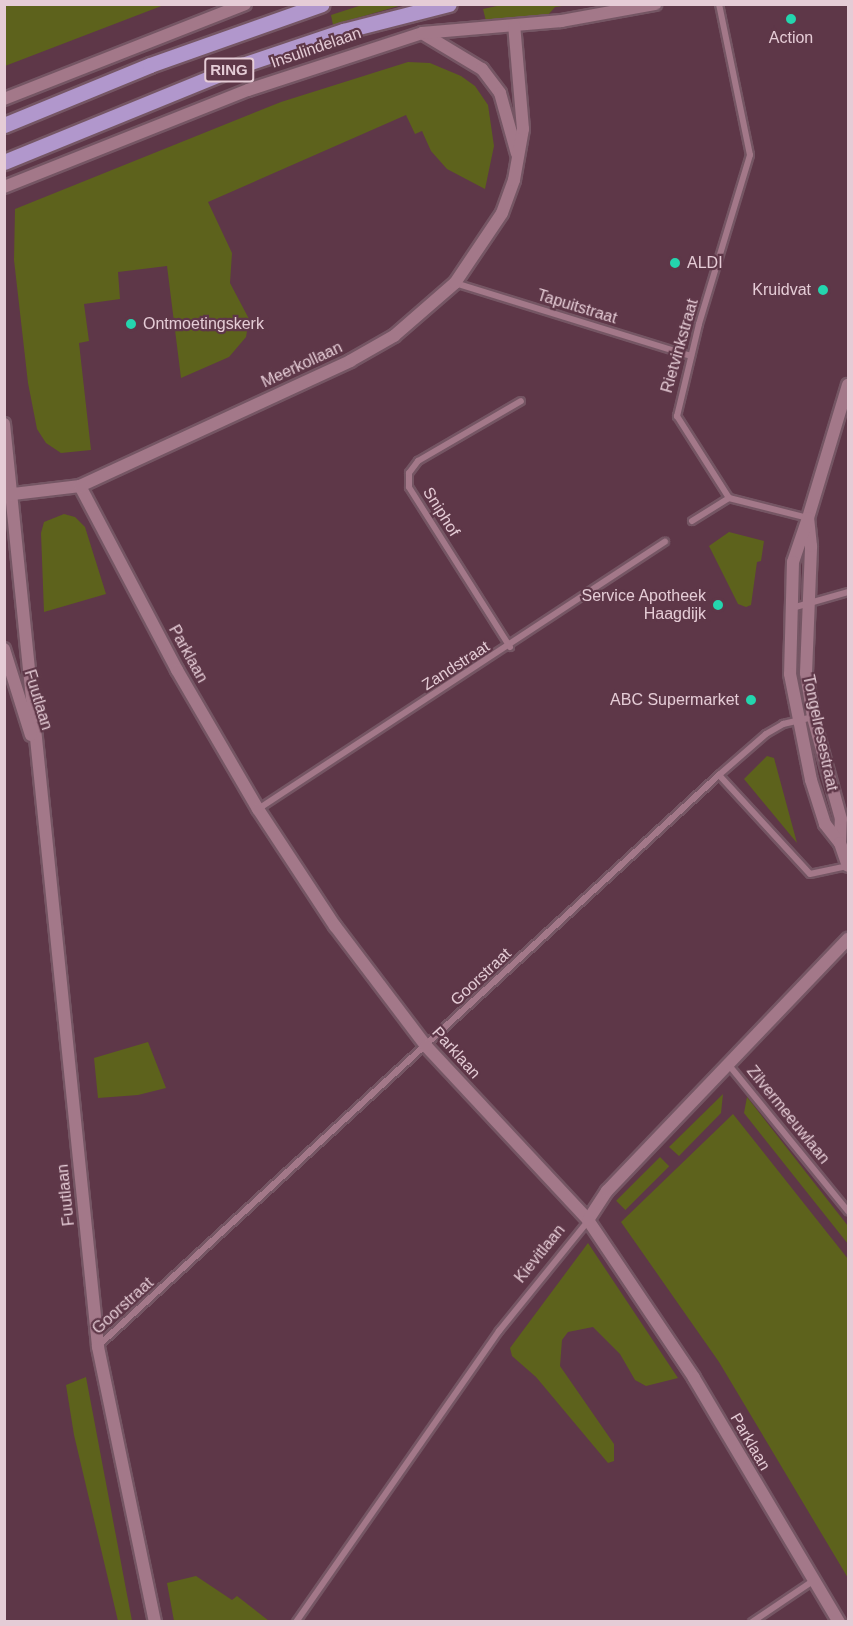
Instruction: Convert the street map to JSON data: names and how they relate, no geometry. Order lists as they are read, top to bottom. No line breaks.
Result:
{"streets":{"main road":["Insulindelaan","RING"],"street":["Tapuitstraat","Rietvinkstraat","Meerkollaan","Sniphof","Parklaan","Zandstraat","Fuutlaan","Tongelresestraat","Goorstraat","Zilvermeeuwlaan","Kievitlaan"]},"crossings":[["Insulindelaan","Meerkollaan"],["Tapuitstraat","Rietvinkstraat"],["Tapuitstraat","Meerkollaan"],["Meerkollaan","Parklaan"],["Meerkollaan","Fuutlaan"],["Sniphof","Zandstraat"],["Parklaan","Zandstraat"],["Parklaan","Goorstraat"],["Parklaan","Kievitlaan"],["Fuutlaan","Goorstraat"],["Tongelresestraat","Goorstraat"],["Zilvermeeuwlaan","Kievitlaan"]],"places":["Action","ALDI","Kruidvat","Ontmoetingskerk","Service Apotheek Haagdijk","ABC Supermarket"]}
